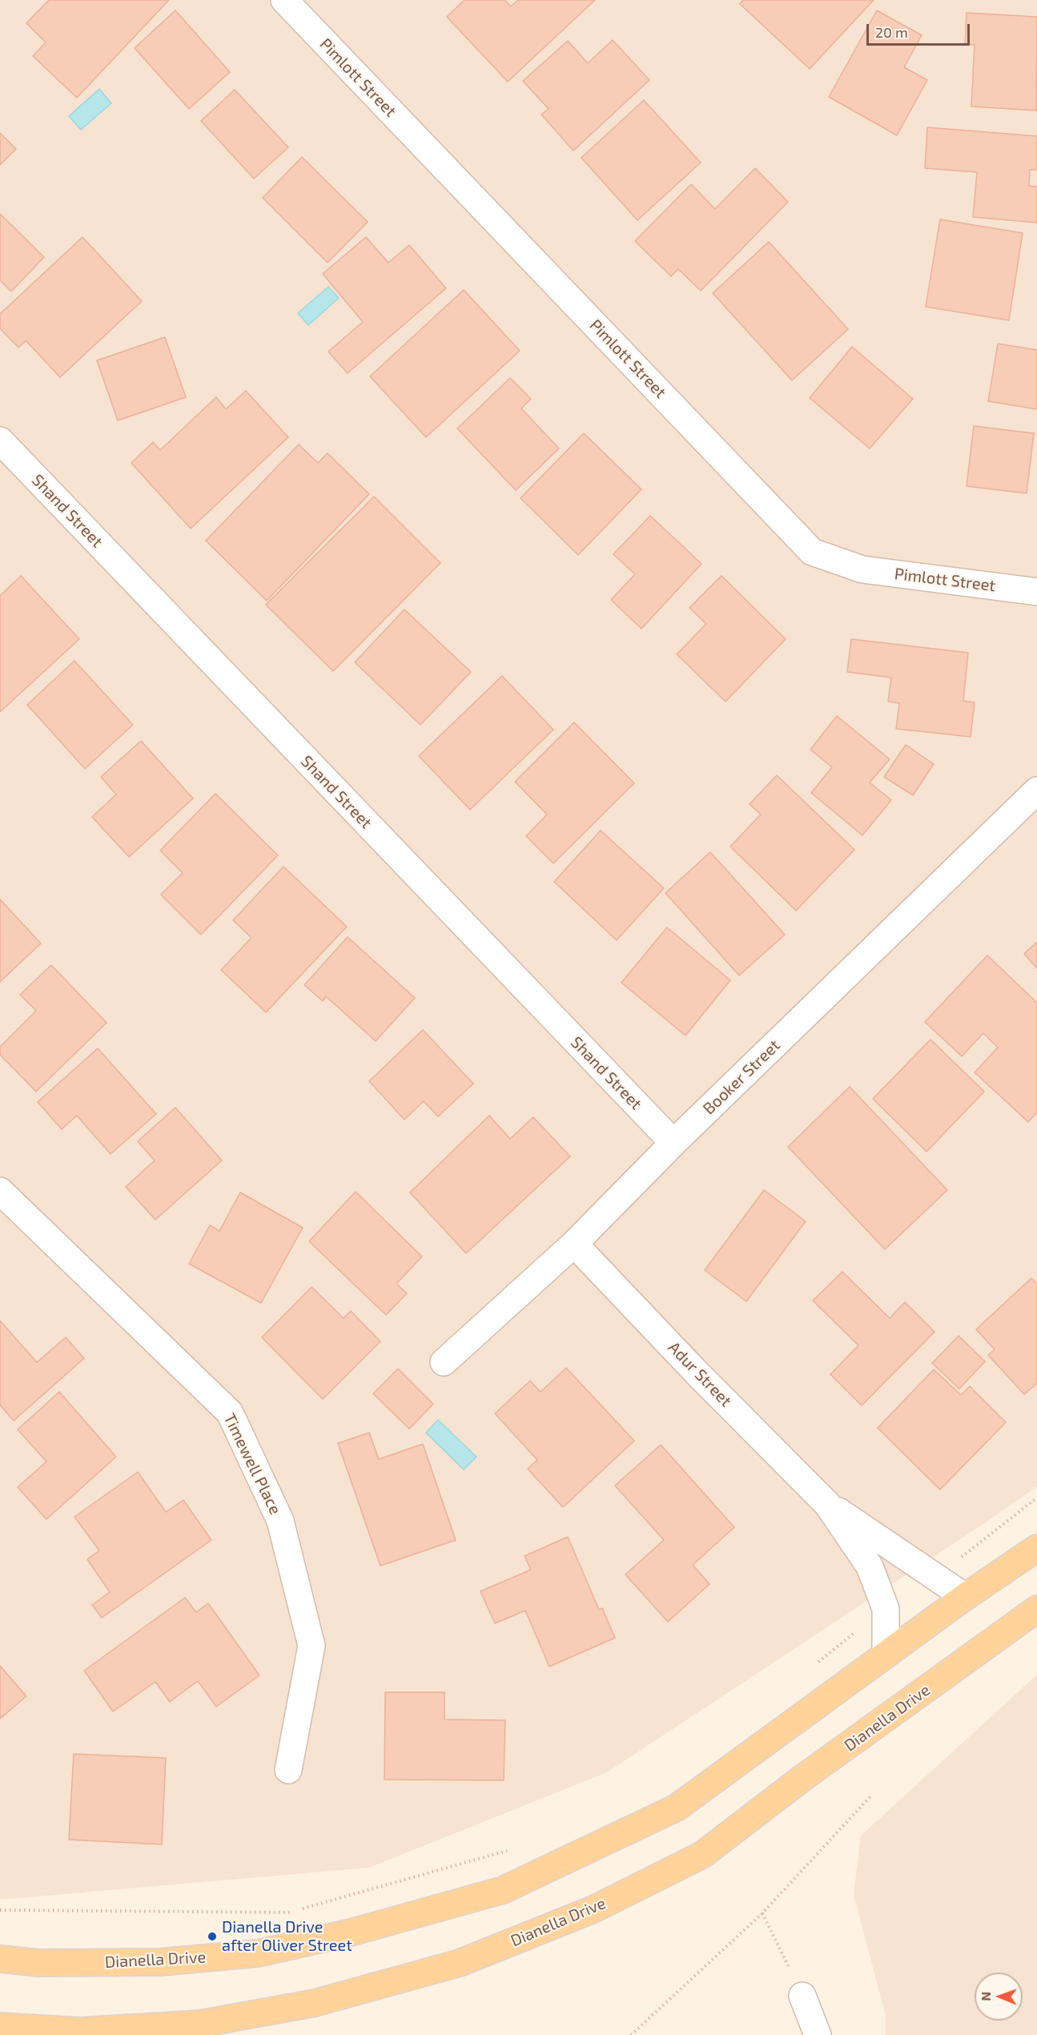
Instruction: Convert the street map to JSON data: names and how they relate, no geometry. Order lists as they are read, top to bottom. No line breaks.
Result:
{"streets":{"main road":["Dianella Drive"],"street":["Pimlott Street","Shand Street","Booker Street","Adur Street","Timewell Place"]},"crossings":[["Shand Street","Booker Street"],["Booker Street","Adur Street"],["Adur Street","Dianella Drive"]],"places":["Dianella Drive after Oliver Street"],"scale_bar":"20 m","north":"left"}
